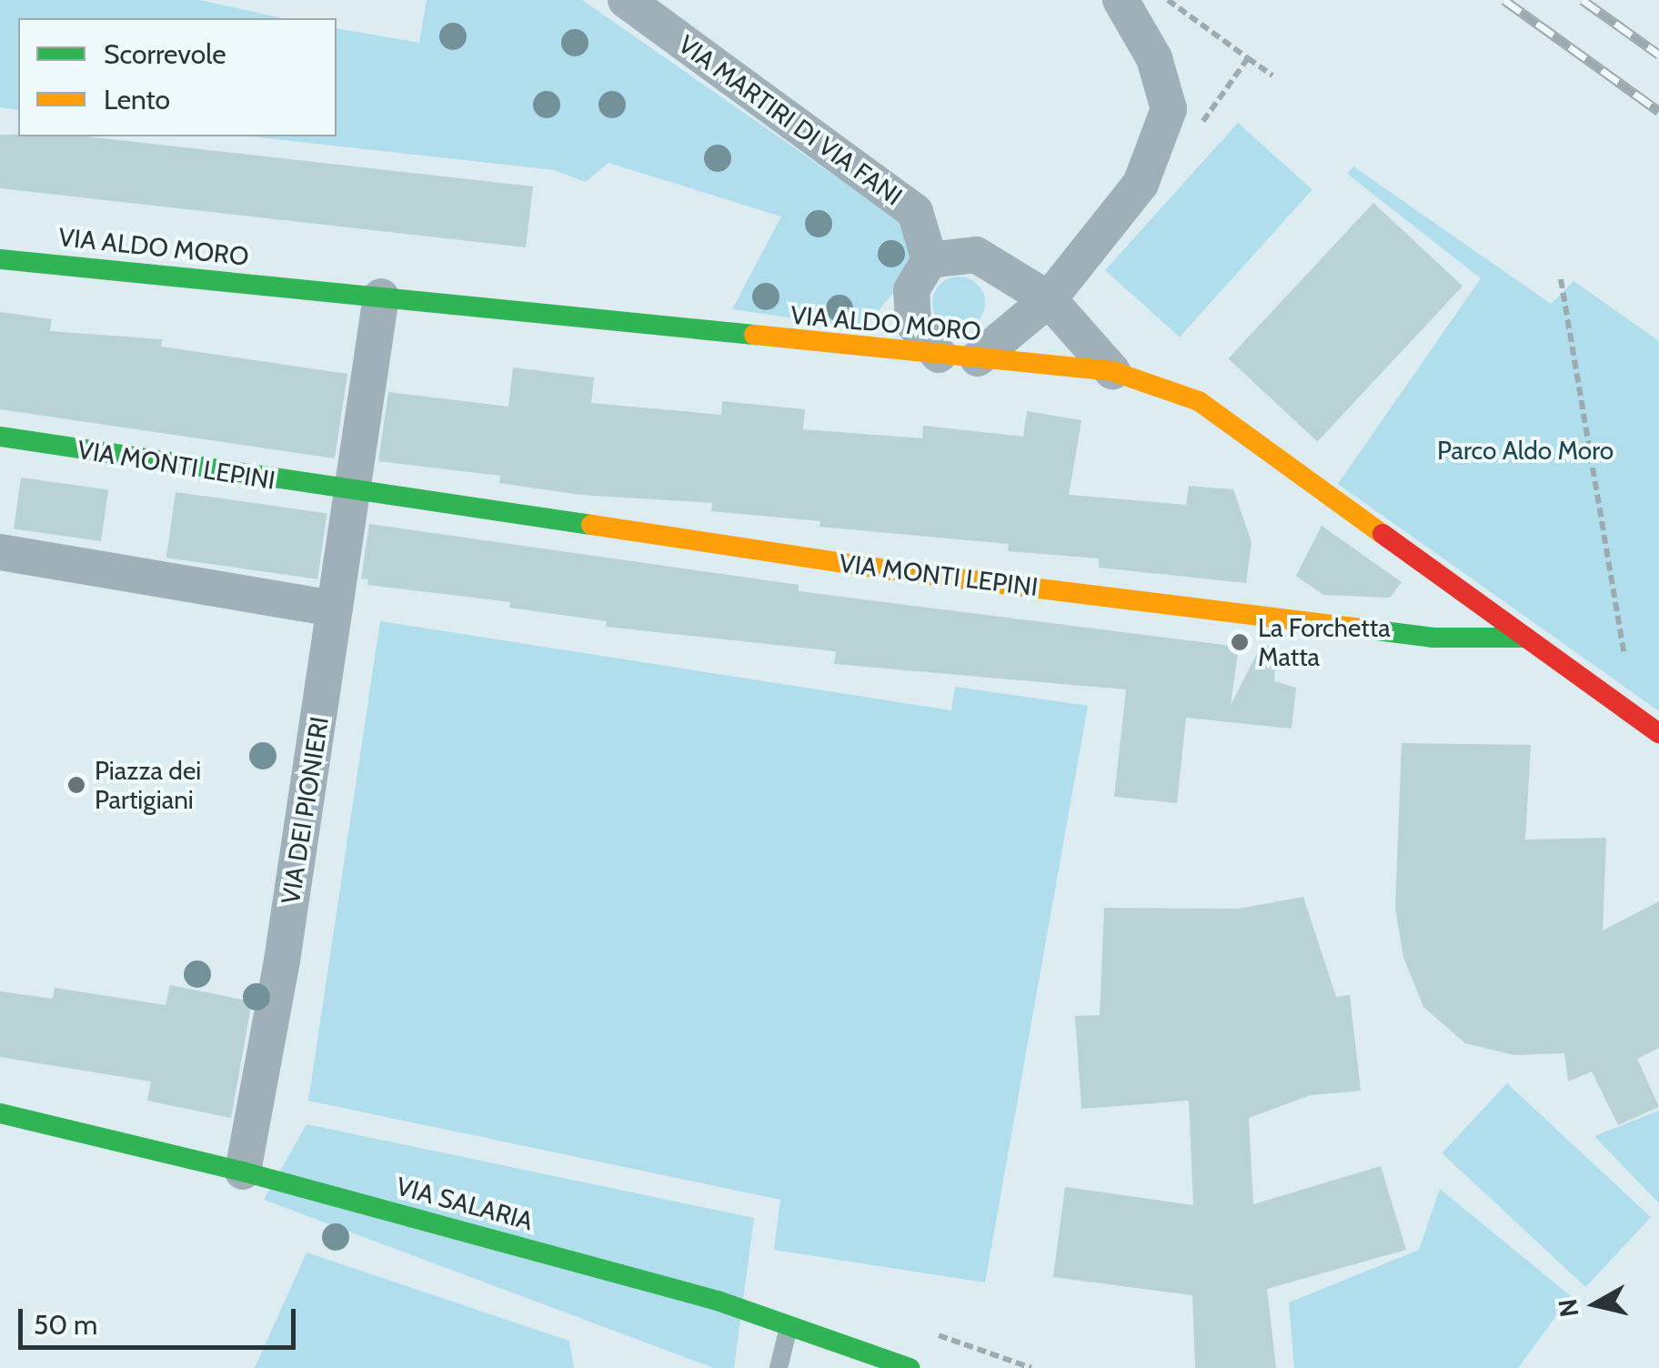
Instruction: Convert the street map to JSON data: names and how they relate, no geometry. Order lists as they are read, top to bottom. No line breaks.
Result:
{"streets":{"street":["VIA MARTIRI DI VIA FANI","VIA ALDO MORO","VIA MONTI LEPINI","VIA DEI PIONIERI","VIA SALARIA"]},"crossings":[["VIA MARTIRI DI VIA FANI","VIA ALDO MORO"],["VIA ALDO MORO","VIA MONTI LEPINI"],["VIA MONTI LEPINI","VIA DEI PIONIERI"],["VIA DEI PIONIERI","VIA SALARIA"]],"parks":["Parco Aldo Moro"],"places":["La Forchetta Matta","Piazza dei Partigiani"],"legend":["Scorrevole","Lento"],"scale_bar":"50 m","north":"left"}
